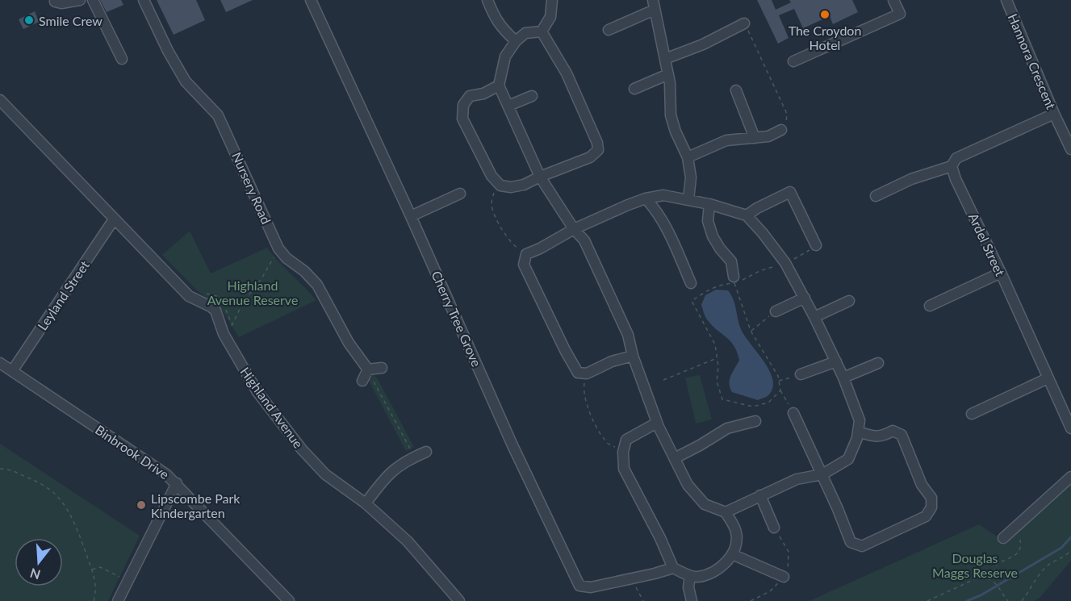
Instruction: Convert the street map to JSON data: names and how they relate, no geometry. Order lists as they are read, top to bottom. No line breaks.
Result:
{"streets":{"street":["Hannora Crescent","Nursery Road","Ardel Street","Leyland Street","Cherry Tree Grove","Highland Avenue","Binbrook Drive"]},"crossings":[["Leyland Street","Highland Avenue"],["Leyland Street","Binbrook Drive"]],"parks":["Highland Avenue Reserve","Douglas Maggs Reserve"],"places":["The Croydon Hotel","Smile Crew","Lipscombe Park Kindergarten"],"north":"bottom"}
